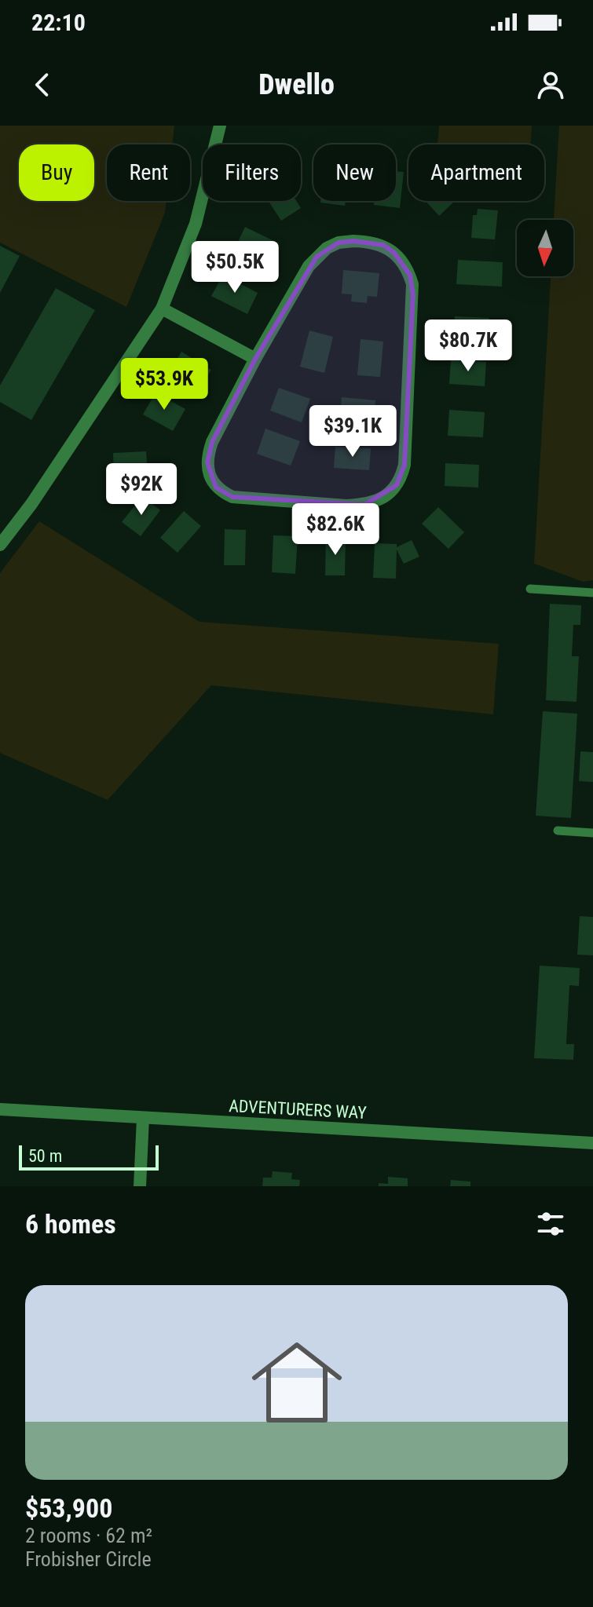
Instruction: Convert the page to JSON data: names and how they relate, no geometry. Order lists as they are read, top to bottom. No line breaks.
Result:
{"streets":{"street":["ADVENTURERS WAY"]},"scale_bar":"50 m","north":"bottom","page":{"status":"22:10","header":"Dwello","chip":["Buy","Rent","Filters","New","Apartment"],"price":["$50.5K","$80.7K","$53.9K","$39.1K","$92K","$82.6K"],"scale":"50 m","heading":"6 homes","list":[{"name":"$53,900","note":"2 rooms · 62 m² · Frobisher Circle"}]}}
